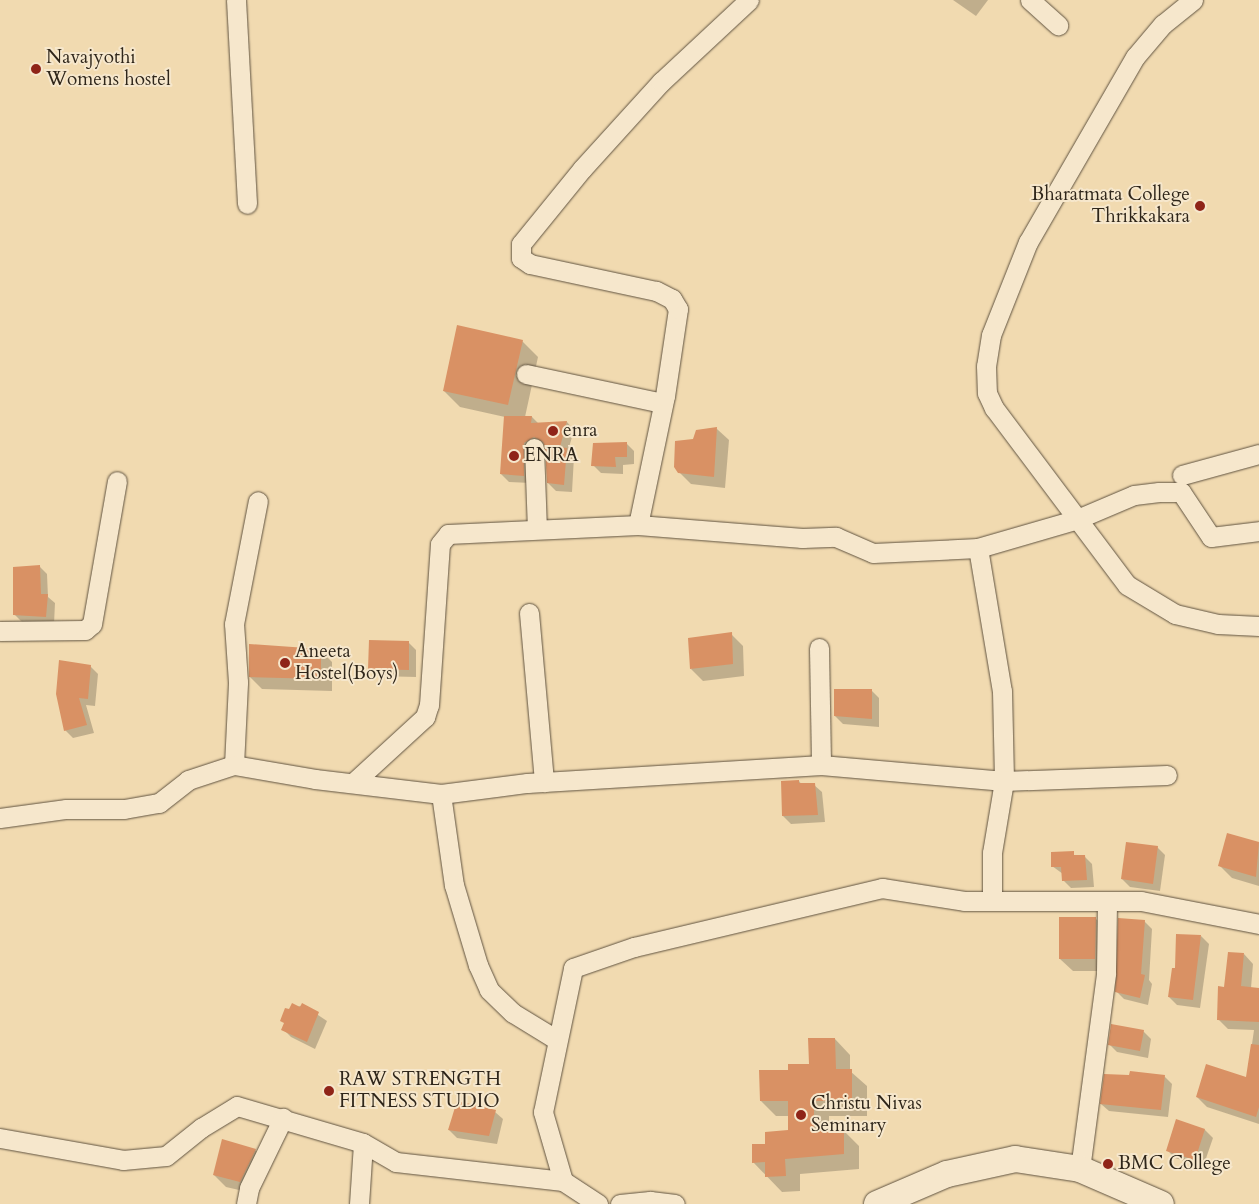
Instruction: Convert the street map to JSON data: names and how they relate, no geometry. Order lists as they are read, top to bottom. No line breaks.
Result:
{"places":["Navajyothi Womens hostel","Bharatmata College Thrikkakara","enra","ENRA","Aneeta Hostel(Boys)","RAW STRENGTH FITNESS STUDIO","Christu Nivas Seminary","BMC College"]}
